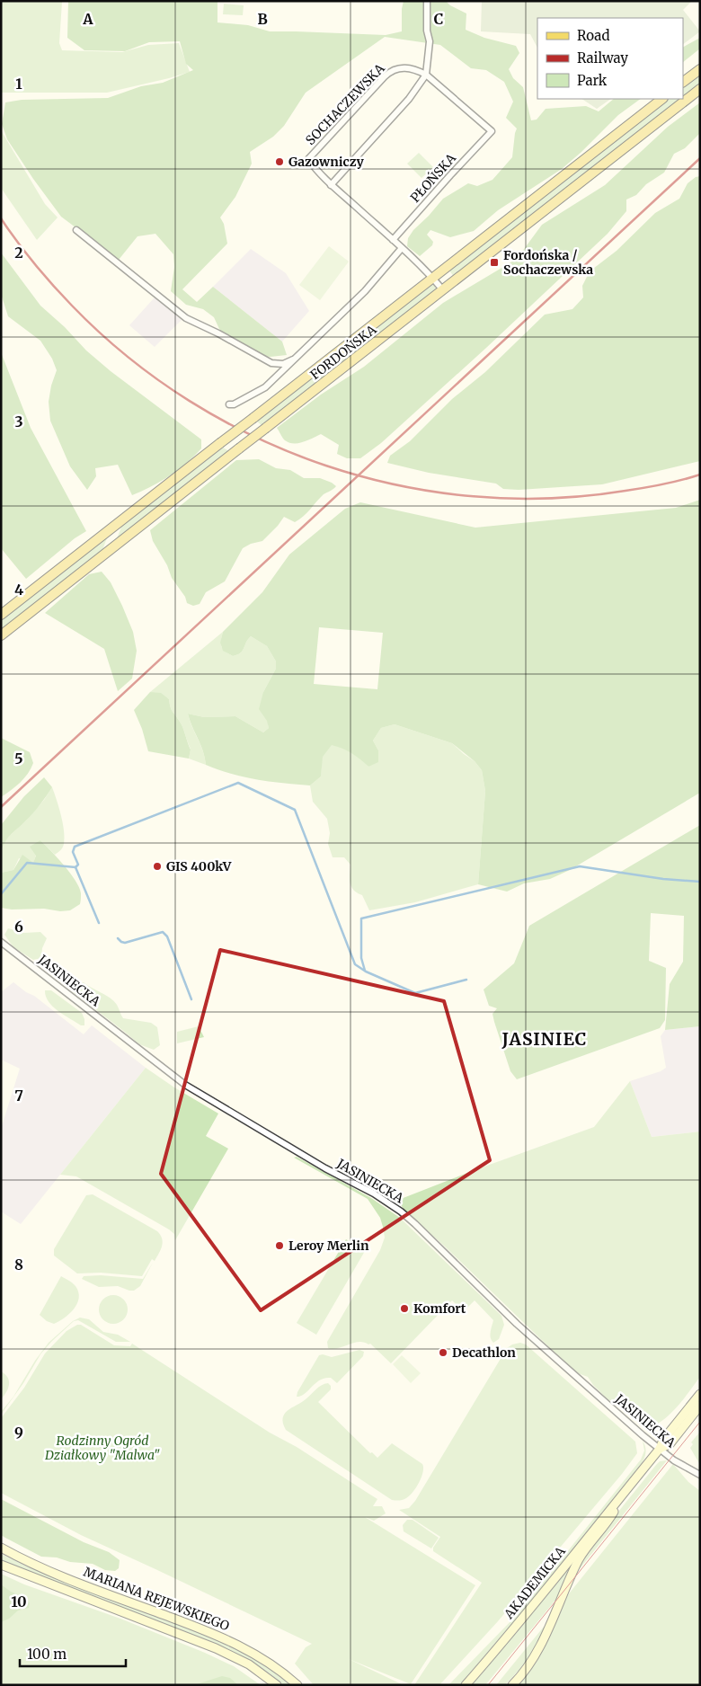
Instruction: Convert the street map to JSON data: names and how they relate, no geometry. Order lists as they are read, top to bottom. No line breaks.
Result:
{"streets":{"main road":["FORDOŃSKA"],"street":["SOCHACZEWSKA","PŁOŃSKA","JASINIECKA","AKADEMICKA","MARIANA REJEWSKIEGO"]},"crossings":[["SOCHACZEWSKA","PŁOŃSKA"],["SOCHACZEWSKA","FORDOŃSKA"],["JASINIECKA","AKADEMICKA"]],"districts":["JASINIEC"],"parks":["Rodzinny Ogród Działkowy \"Malwa\""],"places":{"other":["Gazowniczy","GIS 400kV","Leroy Merlin","Komfort","Decathlon"],"transit":["Fordońska / Sochaczewska"]},"legend":["Road","Railway","Park"],"scale_bar":"100 m","grid":{"columns":["A","B","C"],"rows":["1","2","3","4","5","6","7","8","9","10"]}}
